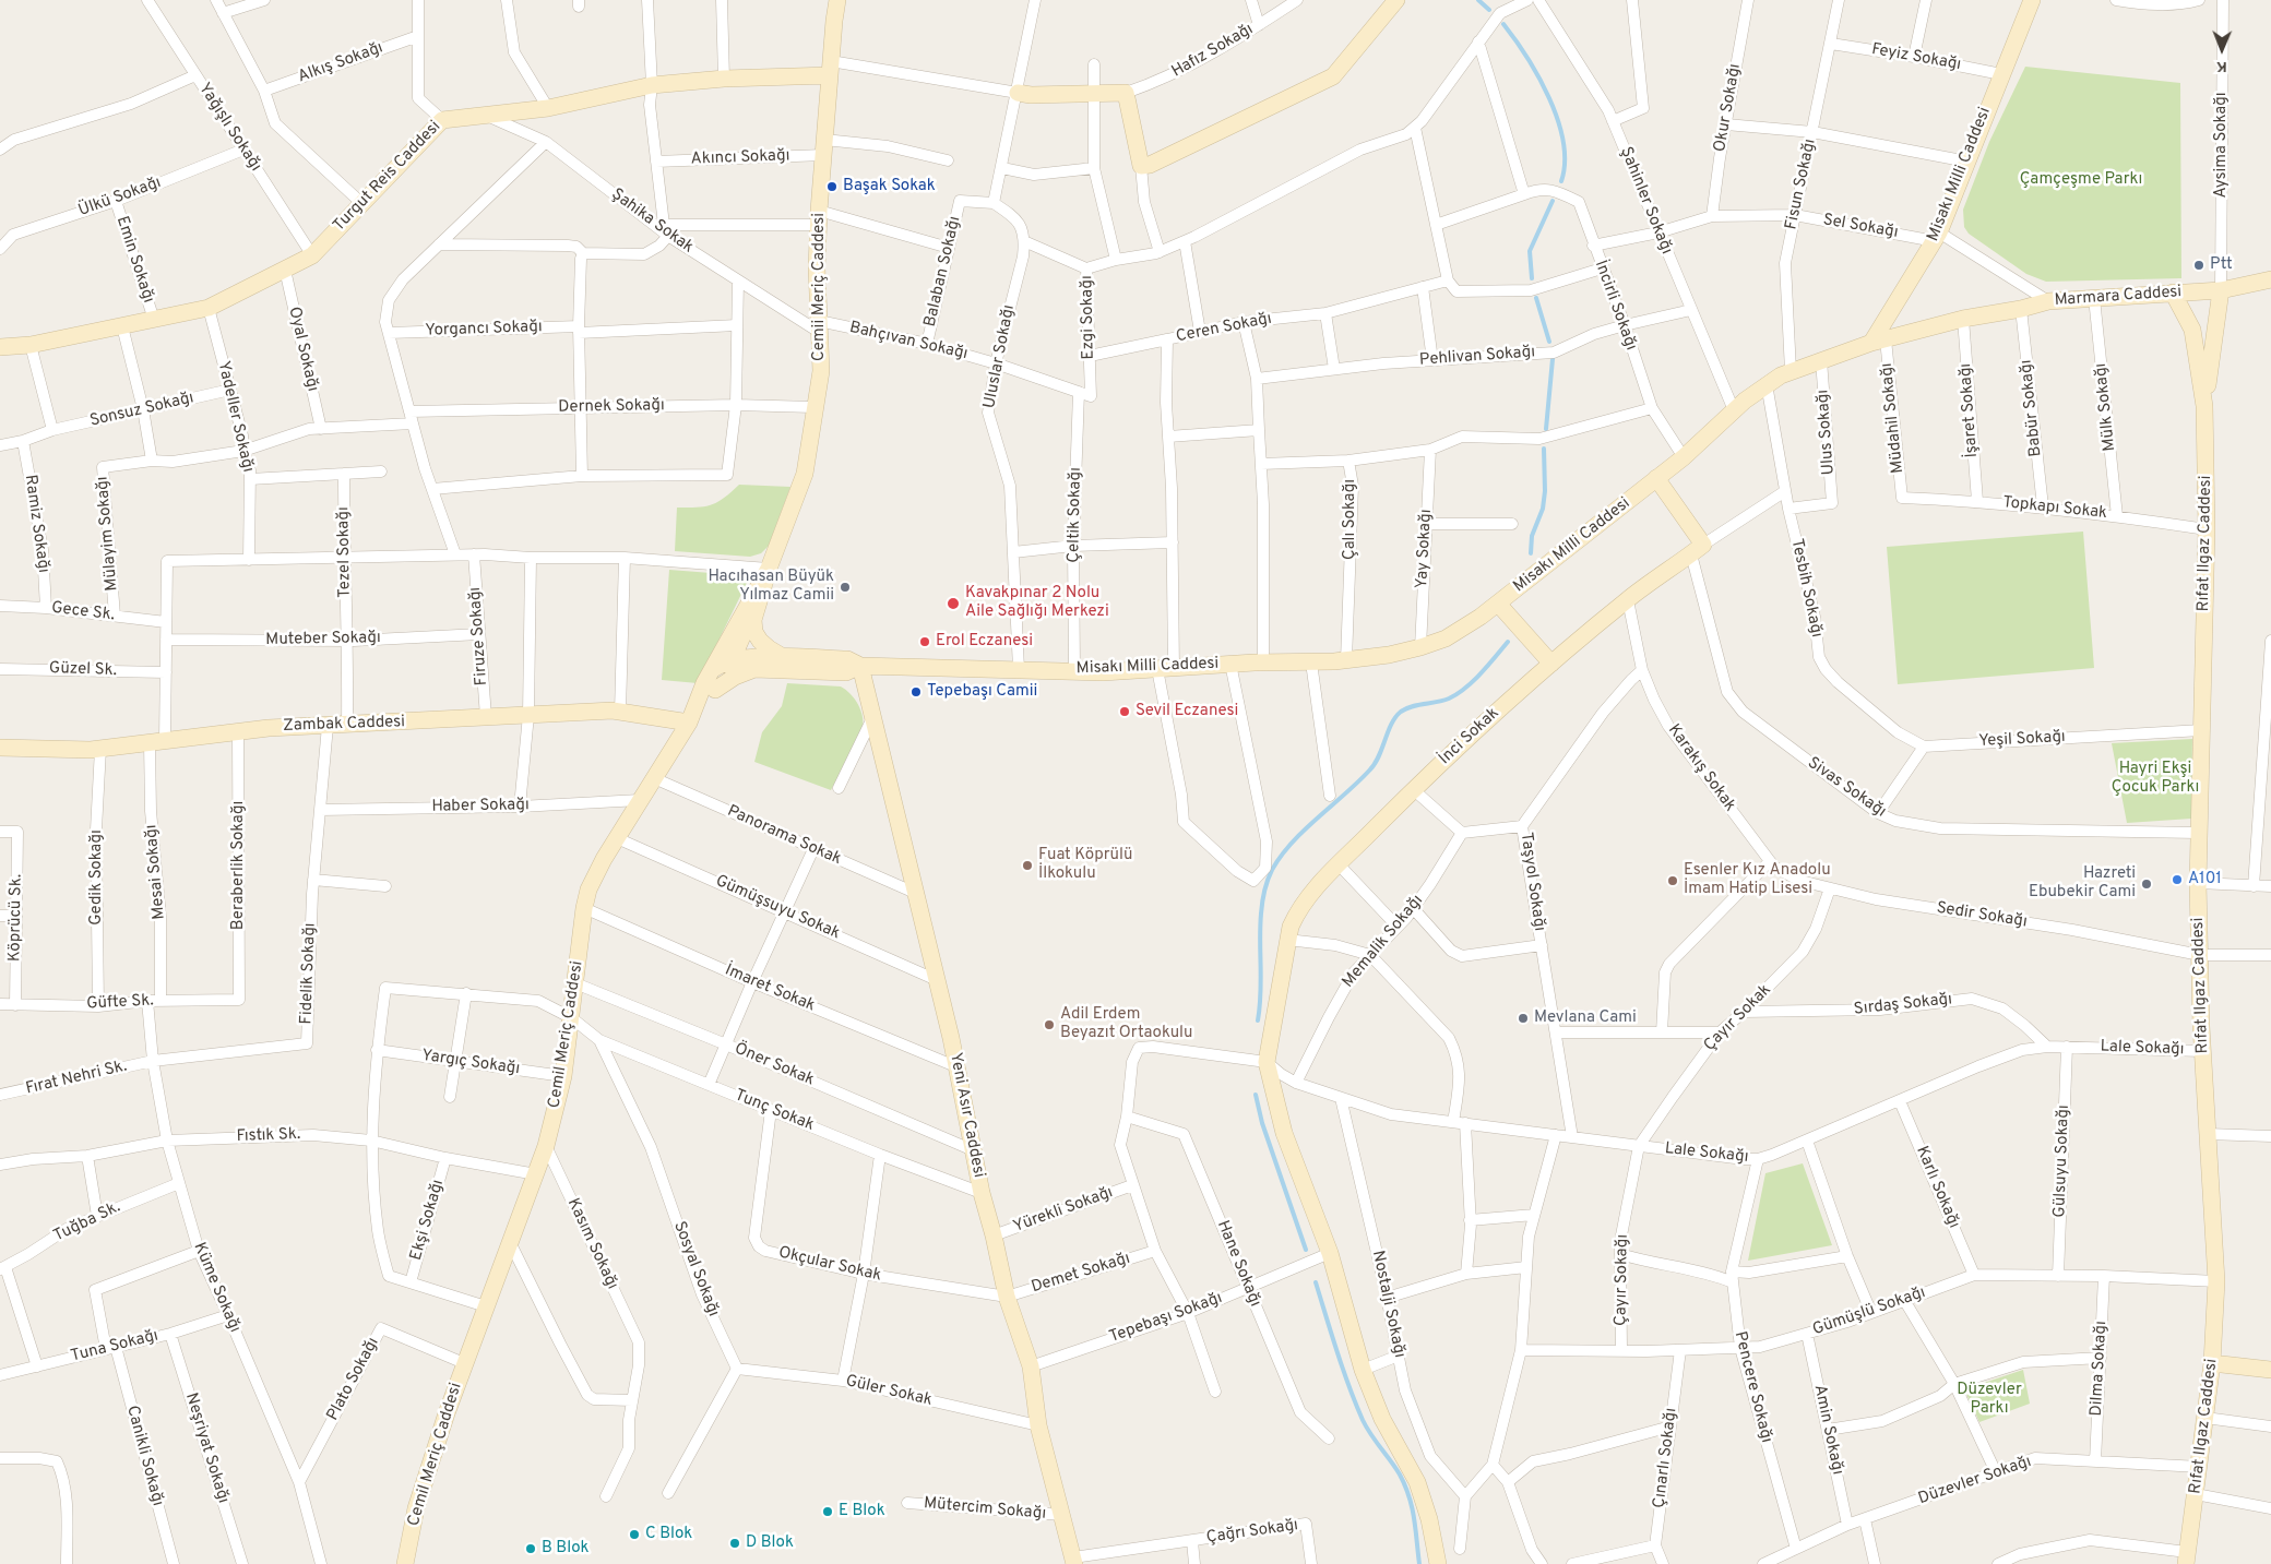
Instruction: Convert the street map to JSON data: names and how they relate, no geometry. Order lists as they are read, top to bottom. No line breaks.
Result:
{"streets":{"street":["Hafız Sokağı","Feyiz Sokağı","Alkış Sokağı","Okur Sokağı","Yağışlı Sokağı","Aysima Sokağı","Akıncı Sokağı","Misakı Milli Caddesi","Turgut Reis Caddesi","Fisun Sokağı","Ülkü Sokağı","Şahinler Sokağı","Şahika Sokak","Sel Sokağı","Emin Sokağı","Balaban Sokağı","Cemii Meriç Caddesi","Marmara Caddesi","İncirli Sokağı","Ezgi Sokağı","Ceren Sokağı","Yorgancı Sokağı","Bahçıvan Sokağı","Oyal Sokağı","Uluslar Sokağı","Pehlivan Sokağı","Dernek Sokağı","Mülk Sokağı","Babür Sokağı","Sonsuz Sokağı","İşaret Sokağı","Yadeller Sokağı","Müdahil Sokağı","Ulus Sokağı","Topkapı Sokak","Çeltik Sokağı","Çalı Sokağı","Ramiz Sokağı","Mülayim Sokağı","Rıfat Ilgaz Caddesi","Yay Sokağı","Tezel Sokağı","Tesbih Sokağı","Gece Sk.","Firuze Sokağı","Muteber Sokağı","Güzel Sk.","Zambak Caddesi","İnci Sokak","Yeşil Sokağı","Karakış Sokak","Sivas Sokağı","Haber Sokağı","Panorama Sokak","Beraberlik Sokağı","Mesai Sokağı","Gedik Sokağı","Taşyol Sokağı","Gümüşsuyu Sokak","Sedir Sokağı","Köprücü Sk.","Memalik Sokağı","Fidelik Sokağı","İmaret Sokak","Güfte Sk.","Sırdaş Sokağı","Çayır Sokak","Cemil Meriç Caddesi","Lale Sokağı","Yargıç Sokağı","Öner Sokak","Fırat Nehri Sk.","Tunç Sokak","Yeni Asır Caddesi","Fıstık Sk.","Gülsuyu Sokağı","Karlı Sokağı","Yürekli Sokağı","Ekşi Sokağı","Tuğba Sk.","Kasım Sokağı","Hane Sokağı","Okçular Sokak","Sosyal Sokağı","Demet Sokağı","Çayır Sokağı","Küme Sokağı","Nostalji Sokağı","Gümüşlü Sokağı","Tepebaşı Sokağı","Tuna Sokağı","Dilma Sokağı","Plato Sokağı","Pencere Sokağı","Güler Sokak","Amin Sokağı","Neşriyat Sokağı","Canikli Sokağı","Çınarlı Sokağı","Düzevler Sokağı","Mütercim Sokağı","Çağrı Sokağı"]},"crossings":[["Feyiz Sokağı","Misakı Milli Caddesi"],["Feyiz Sokağı","Fisun Sokağı"],["Okur Sokağı","Sel Sokağı"],["Yağışlı Sokağı","Turgut Reis Caddesi"],["Yağışlı Sokağı","Ülkü Sokağı"],["Aysima Sokağı","Marmara Caddesi"],["Aysima Sokağı","Rıfat Ilgaz Caddesi"],["Akıncı Sokağı","Cemii Meriç Caddesi"],["Misakı Milli Caddesi","Fisun Sokağı"],["Misakı Milli Caddesi","Şahinler Sokağı"],["Misakı Milli Caddesi","Sel Sokağı"],["Misakı Milli Caddesi","Marmara Caddesi"],["Misakı Milli Caddesi","İncirli Sokağı"],["Misakı Milli Caddesi","Ceren Sokağı"],["Misakı Milli Caddesi","Uluslar Sokağı"],["Misakı Milli Caddesi","Müdahil Sokağı"],["Misakı Milli Caddesi","Ulus Sokağı"],["Misakı Milli Caddesi","Çeltik Sokağı"],["Misakı Milli Caddesi","Çalı Sokağı"],["Misakı Milli Caddesi","Yay Sokağı"],["Misakı Milli Caddesi","Tesbih Sokağı"],["Misakı Milli Caddesi","Sivas Sokağı"],["Misakı Milli Caddesi","Cemil Meriç Caddesi"],["Misakı Milli Caddesi","Yeni Asır Caddesi"],["Turgut Reis Caddesi","Şahika Sokak"],["Turgut Reis Caddesi","Emin Sokağı"],["Turgut Reis Caddesi","Cemii Meriç Caddesi"],["Turgut Reis Caddesi","Oyal Sokağı"],["Turgut Reis Caddesi","Yadeller Sokağı"],["Fisun Sokağı","Sel Sokağı"],["Ülkü Sokağı","Emin Sokağı"],["Şahinler Sokağı","Sel Sokağı"],["Şahinler Sokağı","Pehlivan Sokağı"],["Şahika Sokak","Cemii Meriç Caddesi"],["Şahika Sokak","Bahçıvan Sokağı"],["Sel Sokağı","Marmara Caddesi"],["Sel Sokağı","İncirli Sokağı"],["Balaban Sokağı","Bahçıvan Sokağı"],["Cemii Meriç Caddesi","Bahçıvan Sokağı"],["Cemii Meriç Caddesi","Dernek Sokağı"],["Cemii Meriç Caddesi","Cemil Meriç Caddesi"],["Marmara Caddesi","Mülk Sokağı"],["Marmara Caddesi","Babür Sokağı"],["Marmara Caddesi","İşaret Sokağı"],["Marmara Caddesi","Müdahil Sokağı"],["Marmara Caddesi","Rıfat Ilgaz Caddesi"],["İncirli Sokağı","Pehlivan Sokağı"],["İncirli Sokağı","Çalı Sokağı"],["Ezgi Sokağı","Bahçıvan Sokağı"],["Bahçıvan Sokağı","Uluslar Sokağı"],["Bahçıvan Sokağı","Çeltik Sokağı"],["Mülk Sokağı","Topkapı Sokak"],["Babür Sokağı","Topkapı Sokak"],["Sonsuz Sokağı","Yadeller Sokağı"],["Sonsuz Sokağı","Ramiz Sokağı"],["İşaret Sokağı","Topkapı Sokak"],["Yadeller Sokağı","Mesai Sokağı"],["Müdahil Sokağı","Topkapı Sokak"],["Ulus Sokağı","Tesbih Sokağı"],["Topkapı Sokak","Rıfat Ilgaz Caddesi"],["Çalı Sokağı","Yay Sokağı"],["Ramiz Sokağı","Gece Sk."],["Mülayim Sokağı","Gece Sk."],["Rıfat Ilgaz Caddesi","Yeşil Sokağı"],["Rıfat Ilgaz Caddesi","Sivas Sokağı"],["Rıfat Ilgaz Caddesi","Sedir Sokağı"],["Rıfat Ilgaz Caddesi","Lale Sokağı"],["Rıfat Ilgaz Caddesi","Gümüşlü Sokağı"],["Rıfat Ilgaz Caddesi","Düzevler Sokağı"],["Tezel Sokağı","Muteber Sokağı"],["Tezel Sokağı","Zambak Caddesi"],["Tesbih Sokağı","İnci Sokak"],["Tesbih Sokağı","Yeşil Sokağı"],["Gece Sk.","Mesai Sokağı"],["Firuze Sokağı","Muteber Sokağı"],["Firuze Sokağı","Zambak Caddesi"],["Muteber Sokağı","Mesai Sokağı"],["Güzel Sk.","Mesai Sokağı"],["Zambak Caddesi","Beraberlik Sokağı"],["Zambak Caddesi","Mesai Sokağı"],["Zambak Caddesi","Gedik Sokağı"],["Zambak Caddesi","Fidelik Sokağı"],["Zambak Caddesi","Cemil Meriç Caddesi"],["İnci Sokak","Sivas Sokağı"],["İnci Sokak","Lale Sokağı"],["Karakış Sokak","Taşyol Sokağı"],["Karakış Sokak","Sedir Sokağı"],["Haber Sokağı","Fidelik Sokağı"],["Haber Sokağı","Cemil Meriç Caddesi"],["Panorama Sokak","Cemil Meriç Caddesi"],["Panorama Sokak","Yeni Asır Caddesi"],["Beraberlik Sokağı","Güfte Sk."],["Mesai Sokağı","Güfte Sk."],["Gedik Sokağı","Güfte Sk."],["Taşyol Sokağı","Lale Sokağı"],["Gümüşsuyu Sokak","Cemil Meriç Caddesi"],["Gümüşsuyu Sokak","Yeni Asır Caddesi"],["Sedir Sokağı","Çayır Sokak"],["Köprücü Sk.","Güfte Sk."],["Memalik Sokağı","Lale Sokağı"],["Fidelik Sokağı","Fırat Nehri Sk."],["Fidelik Sokağı","Küme Sokağı"],["İmaret Sokak","Cemil Meriç Caddesi"],["İmaret Sokak","Yeni Asır Caddesi"],["Güfte Sk.","Küme Sokağı"],["Sırdaş Sokağı","Çayır Sokak"],["Sırdaş Sokağı","Lale Sokağı"],["Çayır Sokak","Lale Sokağı"],["Çayır Sokak","Çayır Sokağı"],["Cemil Meriç Caddesi","Yargıç Sokağı"],["Cemil Meriç Caddesi","Öner Sokak"],["Cemil Meriç Caddesi","Tunç Sokak"],["Cemil Meriç Caddesi","Fıstık Sk."],["Cemil Meriç Caddesi","Kasım Sokağı"],["Cemil Meriç Caddesi","Plato Sokağı"],["Lale Sokağı","Gülsuyu Sokağı"],["Lale Sokağı","Karlı Sokağı"],["Lale Sokağı","Çayır Sokağı"],["Lale Sokağı","Nostalji Sokağı"],["Lale Sokağı","Pencere Sokağı"],["Yargıç Sokağı","Tunç Sokak"],["Öner Sokak","Yeni Asır Caddesi"],["Fırat Nehri Sk.","Küme Sokağı"],["Tunç Sokak","Yeni Asır Caddesi"],["Tunç Sokak","Okçular Sokak"],["Tunç Sokak","Sosyal Sokağı"],["Yeni Asır Caddesi","Yürekli Sokağı"],["Yeni Asır Caddesi","Okçular Sokak"],["Yeni Asır Caddesi","Demet Sokağı"],["Yeni Asır Caddesi","Tepebaşı Sokağı"],["Yeni Asır Caddesi","Güler Sokak"],["Yeni Asır Caddesi","Mütercim Sokağı"],["Yeni Asır Caddesi","Çağrı Sokağı"],["Fıstık Sk.","Ekşi Sokağı"],["Fıstık Sk.","Küme Sokağı"],["Gülsuyu Sokağı","Gümüşlü Sokağı"],["Karlı Sokağı","Gümüşlü Sokağı"],["Tuğba Sk.","Küme Sokağı"],["Hane Sokağı","Tepebaşı Sokağı"],["Okçular Sokak","Demet Sokağı"],["Sosyal Sokağı","Güler Sokak"],["Çayır Sokağı","Gümüşlü Sokağı"],["Küme Sokağı","Tuna Sokağı"],["Küme Sokağı","Plato Sokağı"],["Küme Sokağı","Canikli Sokağı"],["Gümüşlü Sokağı","Dilma Sokağı"],["Gümüşlü Sokağı","Pencere Sokağı"],["Gümüşlü Sokağı","Amin Sokağı"],["Gümüşlü Sokağı","Çınarlı Sokağı"],["Tuna Sokağı","Neşriyat Sokağı"],["Tuna Sokağı","Canikli Sokağı"],["Dilma Sokağı","Düzevler Sokağı"],["Pencere Sokağı","Düzevler Sokağı"],["Amin Sokağı","Düzevler Sokağı"]],"parks":["Çamçeşme Parkı","Hayri Ekşi Çocuk Parkı","Düzevler Parkı"],"places":["Başak Sokak","Ptt","Hacıhasan Büyük Yılmaz Camii","Kavakpınar 2 Nolu Aile Sağlığı Merkezi","Erol Eczanesi","Tepebaşı Camii","Sevil Eczanesi","Fuat Köprülü İlkokulu","A101","Esenler Kız Anadolu İmam Hatip Lisesi","Hazreti Ebubekir Cami","Mevlana Cami","Adil Erdem Beyazıt Ortaokulu","E Blok","C Blok","D Blok","B Blok"],"north":"bottom"}
